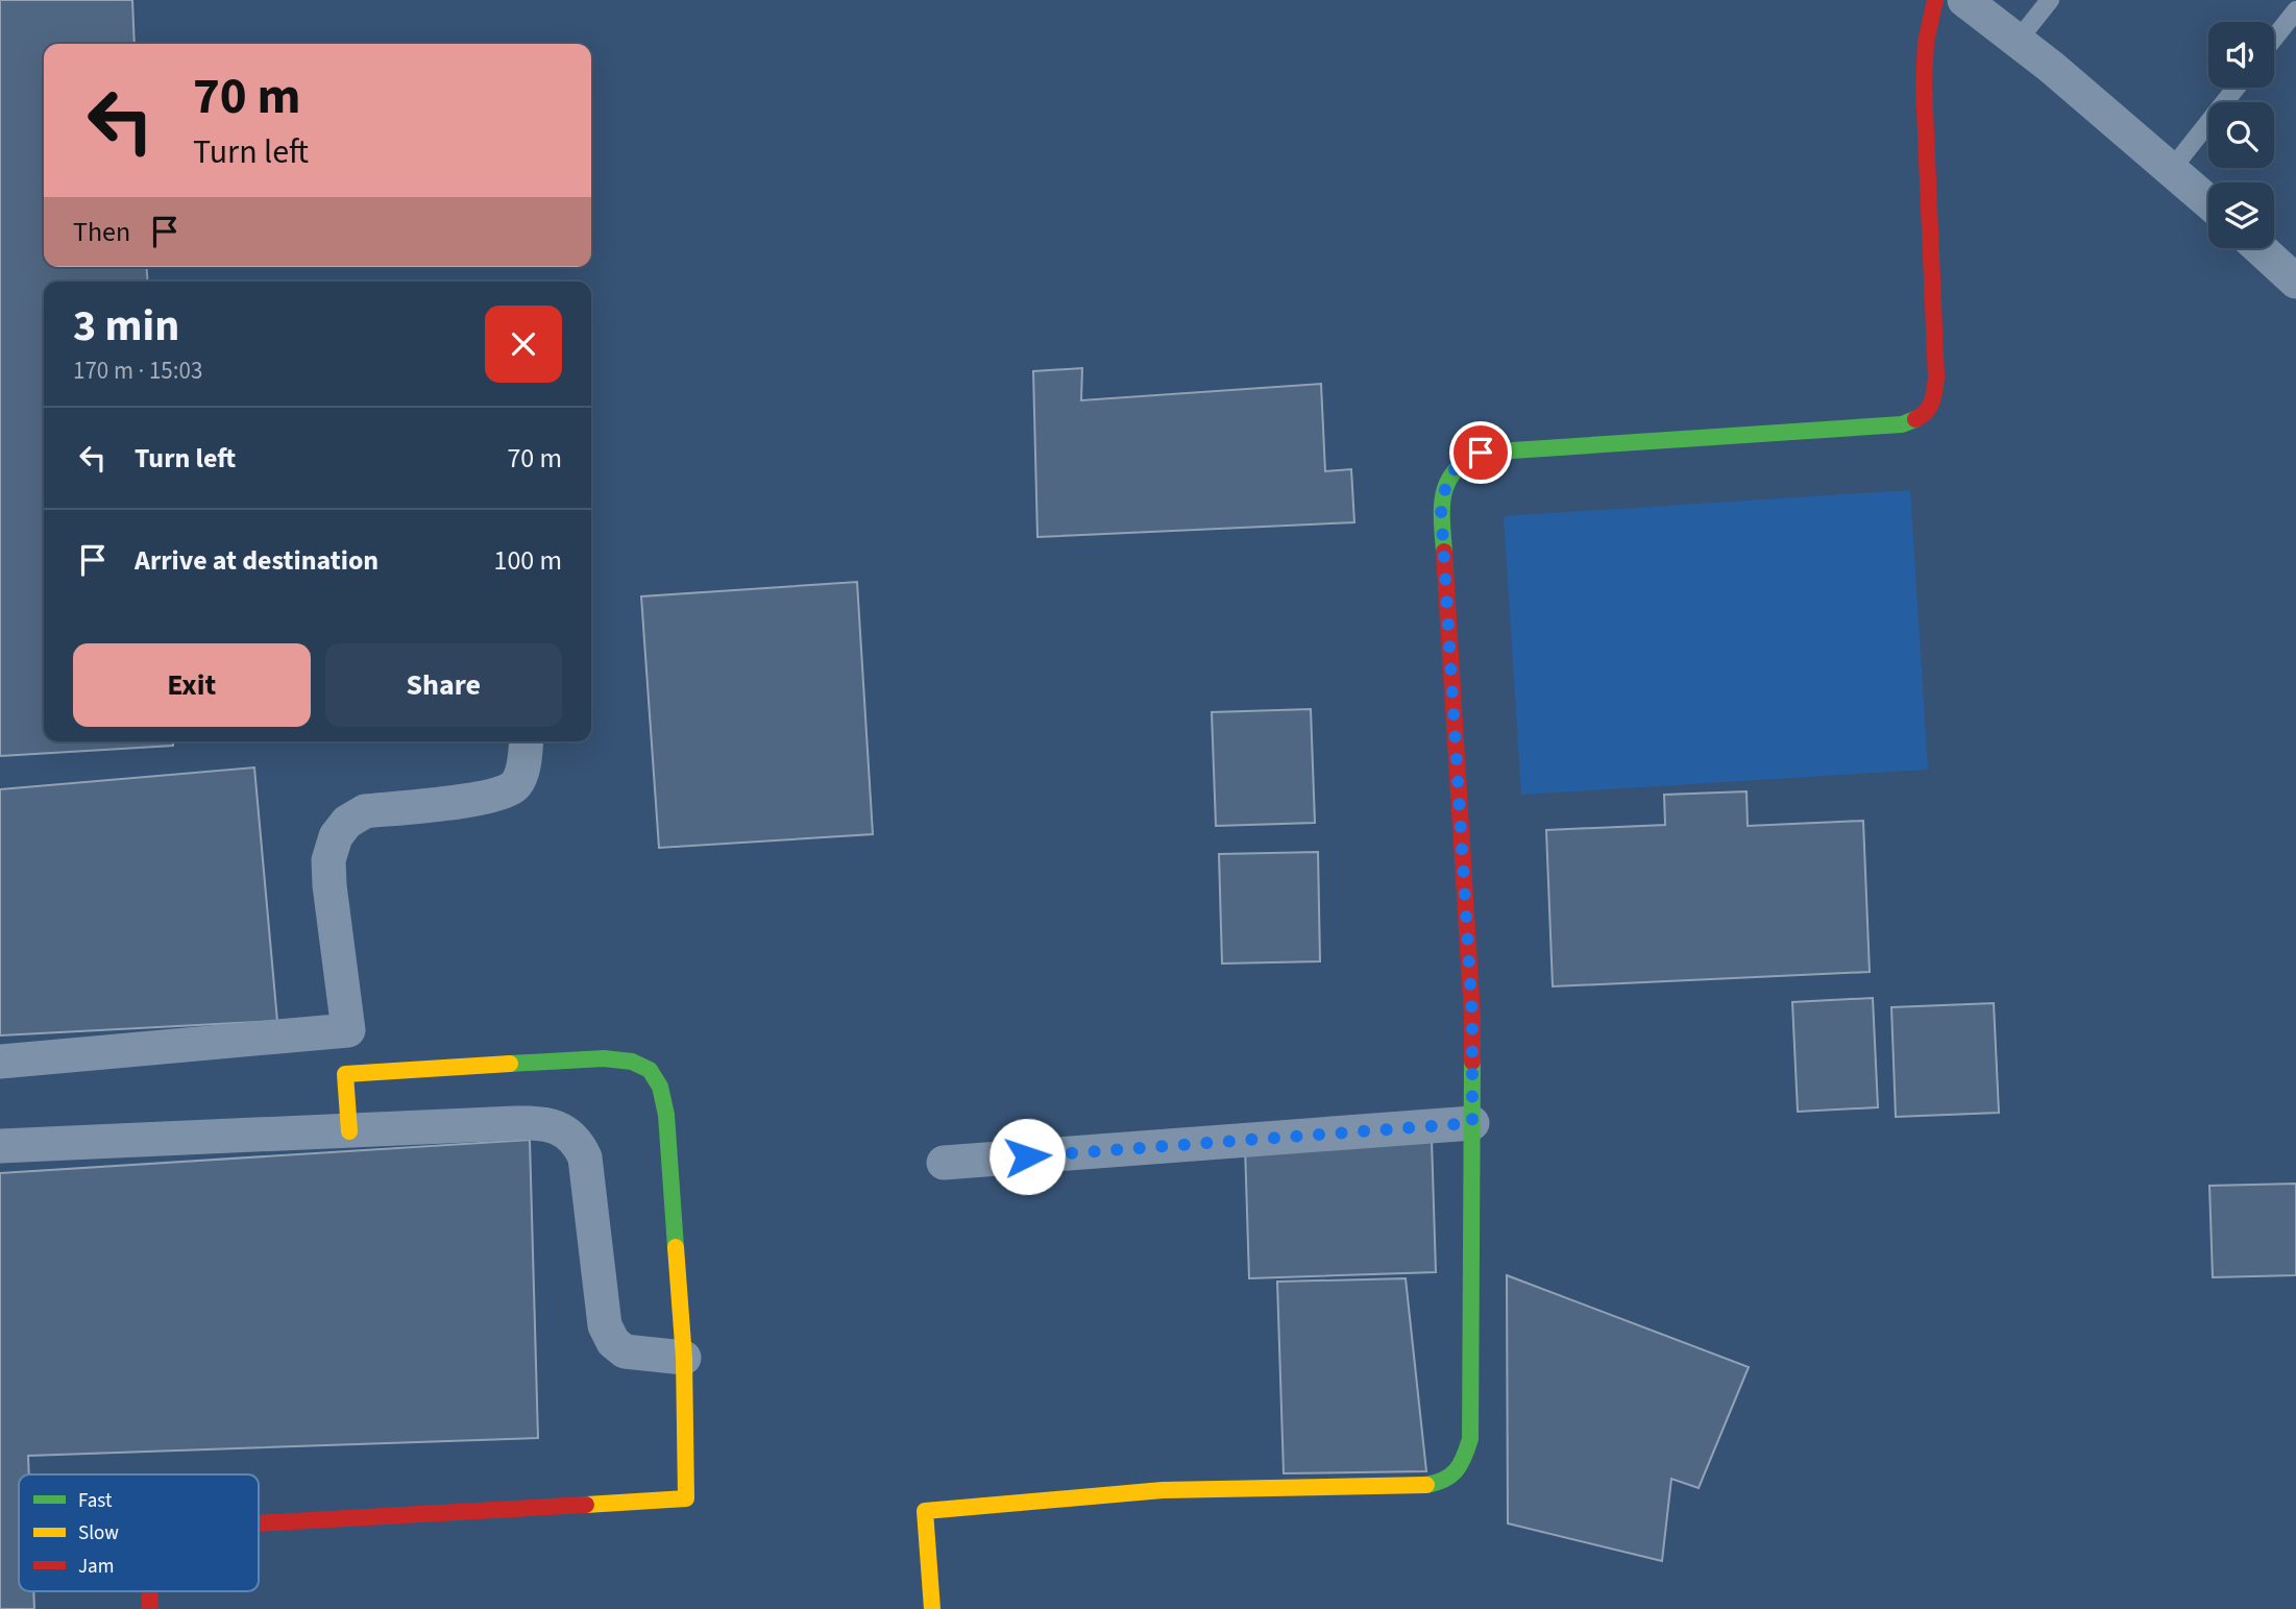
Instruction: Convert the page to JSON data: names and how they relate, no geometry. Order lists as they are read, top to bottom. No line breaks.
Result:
{"legend":["Fast","Slow","Jam"],"page":{"turn":["70 m","Turn left"],"then":"Then","heading":["3 min","170 m · 15:03"],"list":[{"name":"Turn left","value":"70 m"},{"name":"Arrive at destination","value":"100 m"}],"buttons":["Exit","Share"]}}
